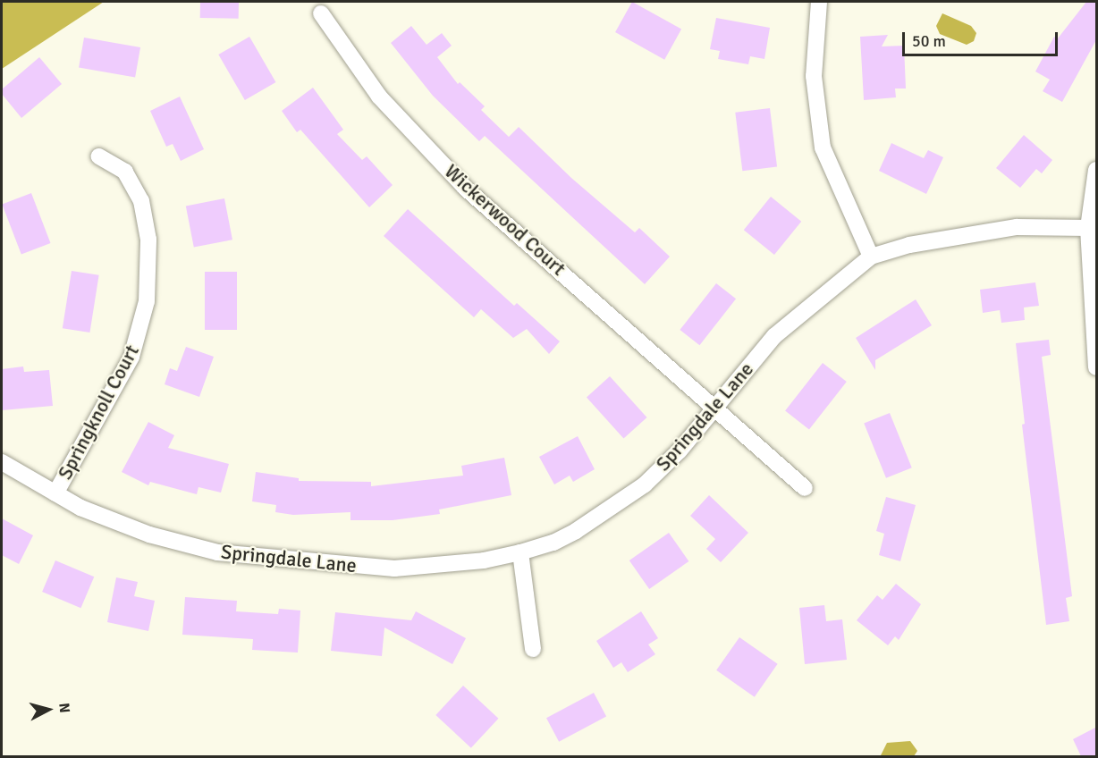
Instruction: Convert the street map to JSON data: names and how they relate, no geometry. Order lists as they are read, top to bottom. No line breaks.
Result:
{"streets":{"street":["Wickerwood Court","Springknoll Court","Springdale Lane"]},"crossings":[["Wickerwood Court","Springdale Lane"],["Springknoll Court","Springdale Lane"]],"scale_bar":"50 m","north":"right"}
